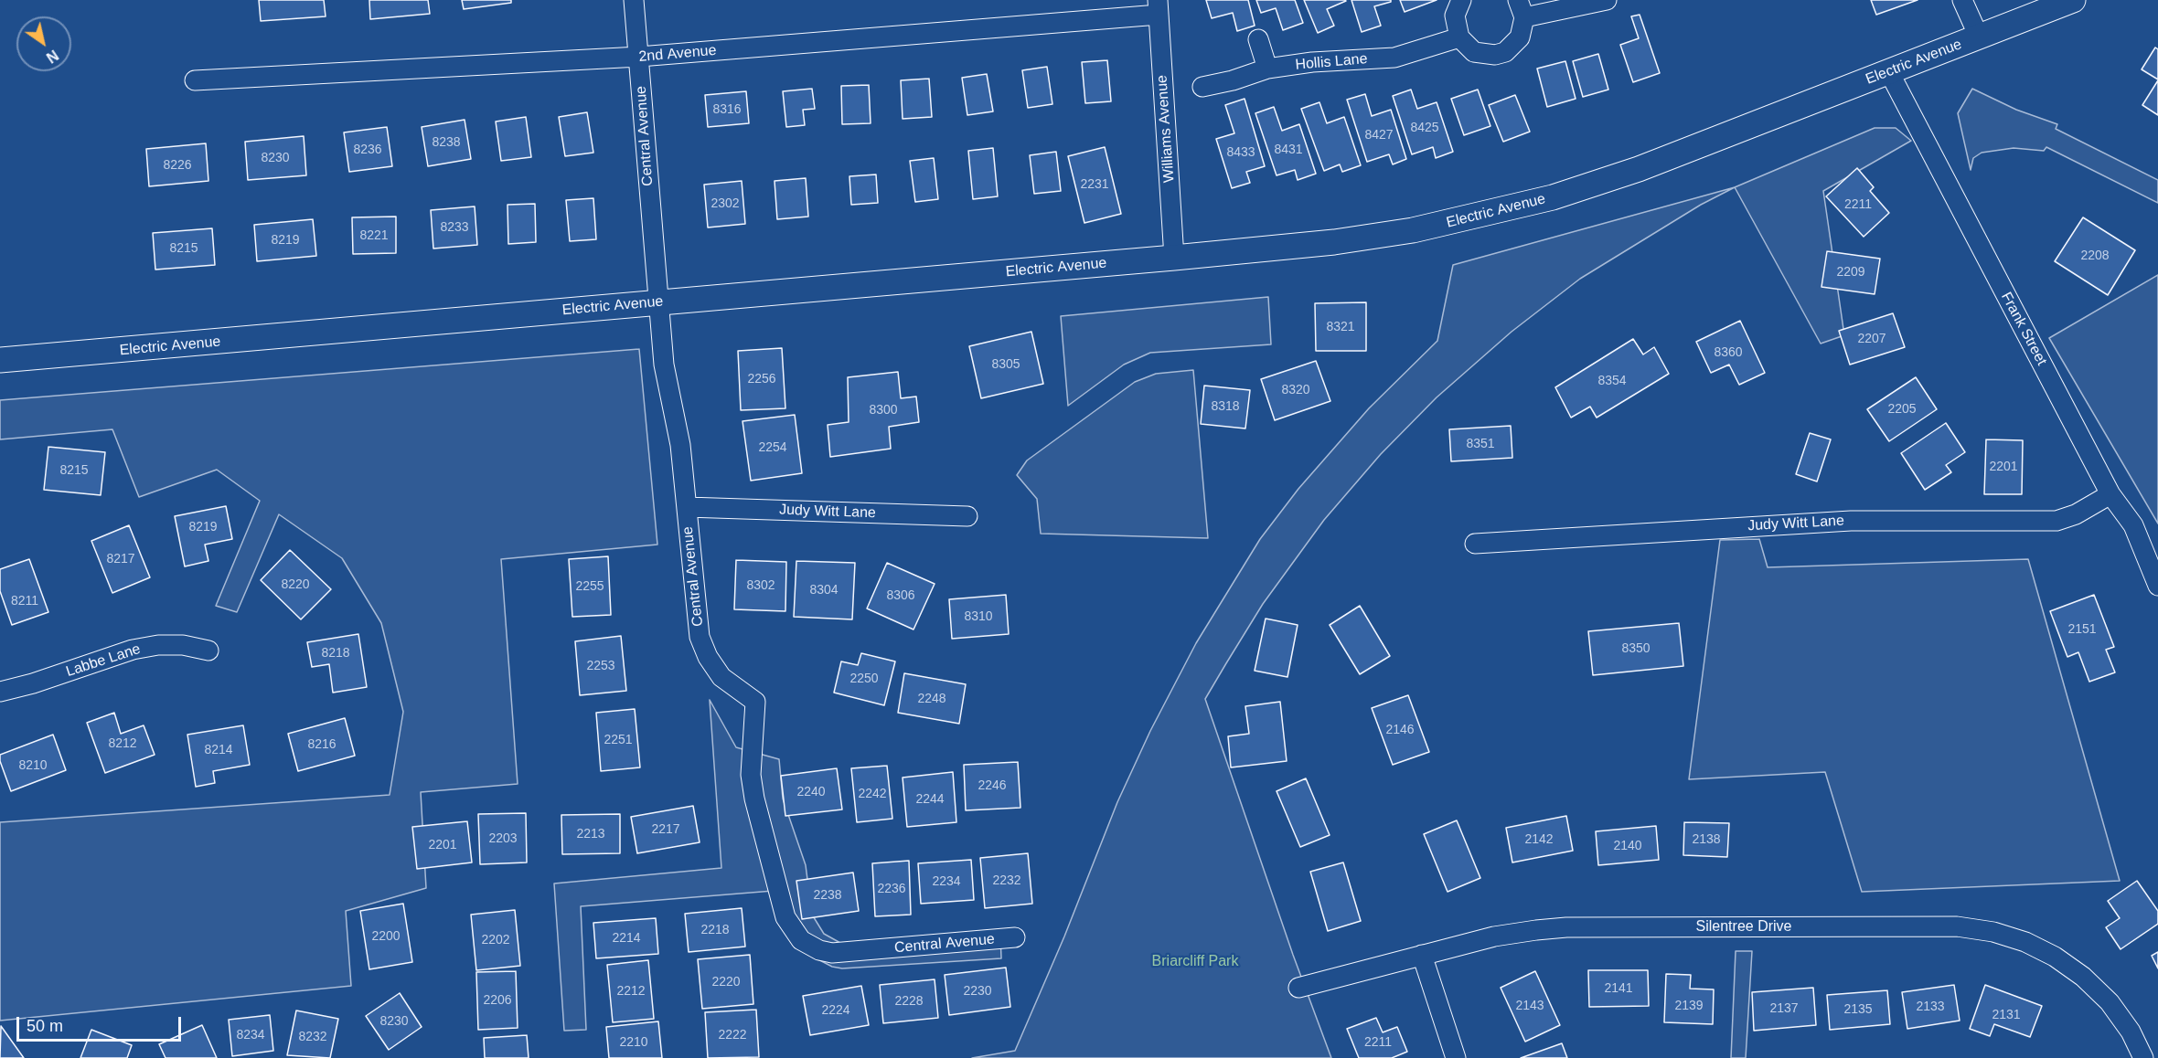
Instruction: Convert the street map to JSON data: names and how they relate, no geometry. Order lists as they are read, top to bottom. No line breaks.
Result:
{"streets":{"street":["2nd Avenue","Hollis Lane","Electric Avenue","Williams Avenue","Central Avenue","Frank Street","Judy Witt Lane","Labbe Lane","Silentree Drive"]},"crossings":[["2nd Avenue","Williams Avenue"],["2nd Avenue","Central Avenue"],["Electric Avenue","Williams Avenue"],["Electric Avenue","Central Avenue"],["Electric Avenue","Frank Street"],["Central Avenue","Judy Witt Lane"],["Frank Street","Judy Witt Lane"]],"parks":["Briarcliff Park"],"house_numbers":["8316","8425","8427","8238","8236","8431","8433","8230","8226","2231","2302","2211","8233","8221","8219","8215","2208","2209","8321","2207","8360","8305","2256","8354","8320","8318","2205","8300","8351","2254","2201","8215","8219","8217","8220","8302","2255","8304","8306","8211","8310","2151","8350","8218","2253","2250","2248","2146","2251","8212","8216","8214","8210","2246","2240","2242","2244","2217","2213","2203","2142","2138","2201","2140","2232","2234","2236","2238","2218","2200","2214","2202","2220","2141","2212","2230","2206","2228","2143","2139","2133","2137","2135","2224","2131","8230","8234","2222","8232","2210","2211"],"scale_bar":"50 m","north":"bottom right"}
